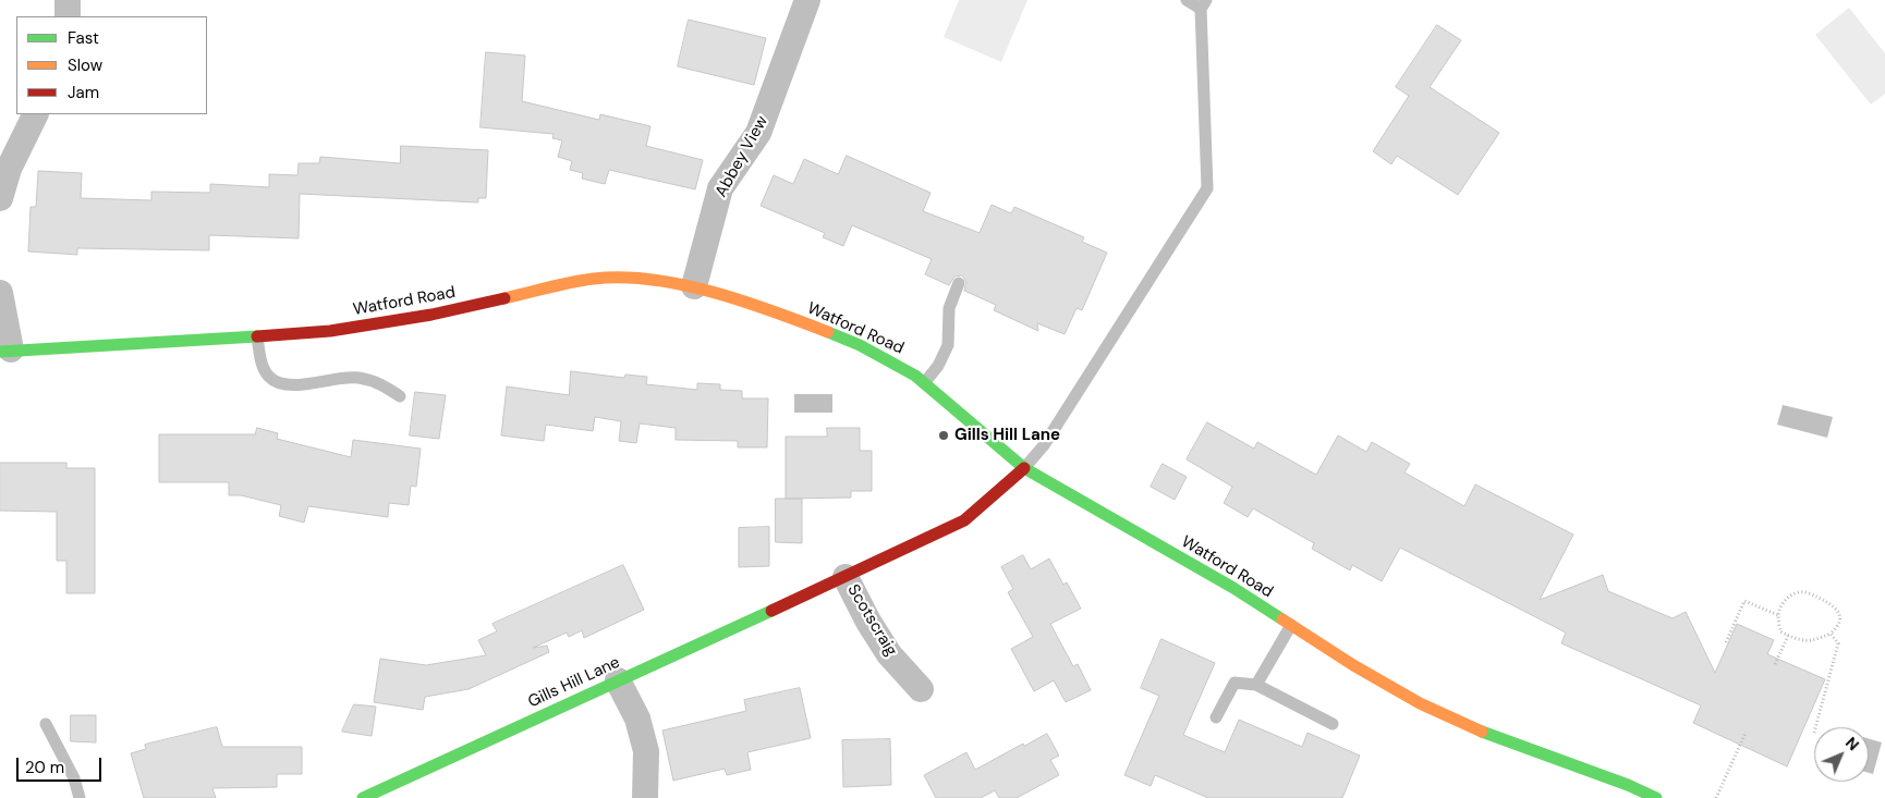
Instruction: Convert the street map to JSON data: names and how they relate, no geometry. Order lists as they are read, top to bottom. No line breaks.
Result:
{"streets":{"main road":["Watford Road","Gills Hill Lane"],"street":["Abbey View","Scotscraig"]},"crossings":[["Abbey View","Watford Road"],["Watford Road","Gills Hill Lane"],["Scotscraig","Gills Hill Lane"]],"places":["Gills Hill Lane"],"legend":["Fast","Slow","Jam"],"scale_bar":"20 m","north":"top right"}
